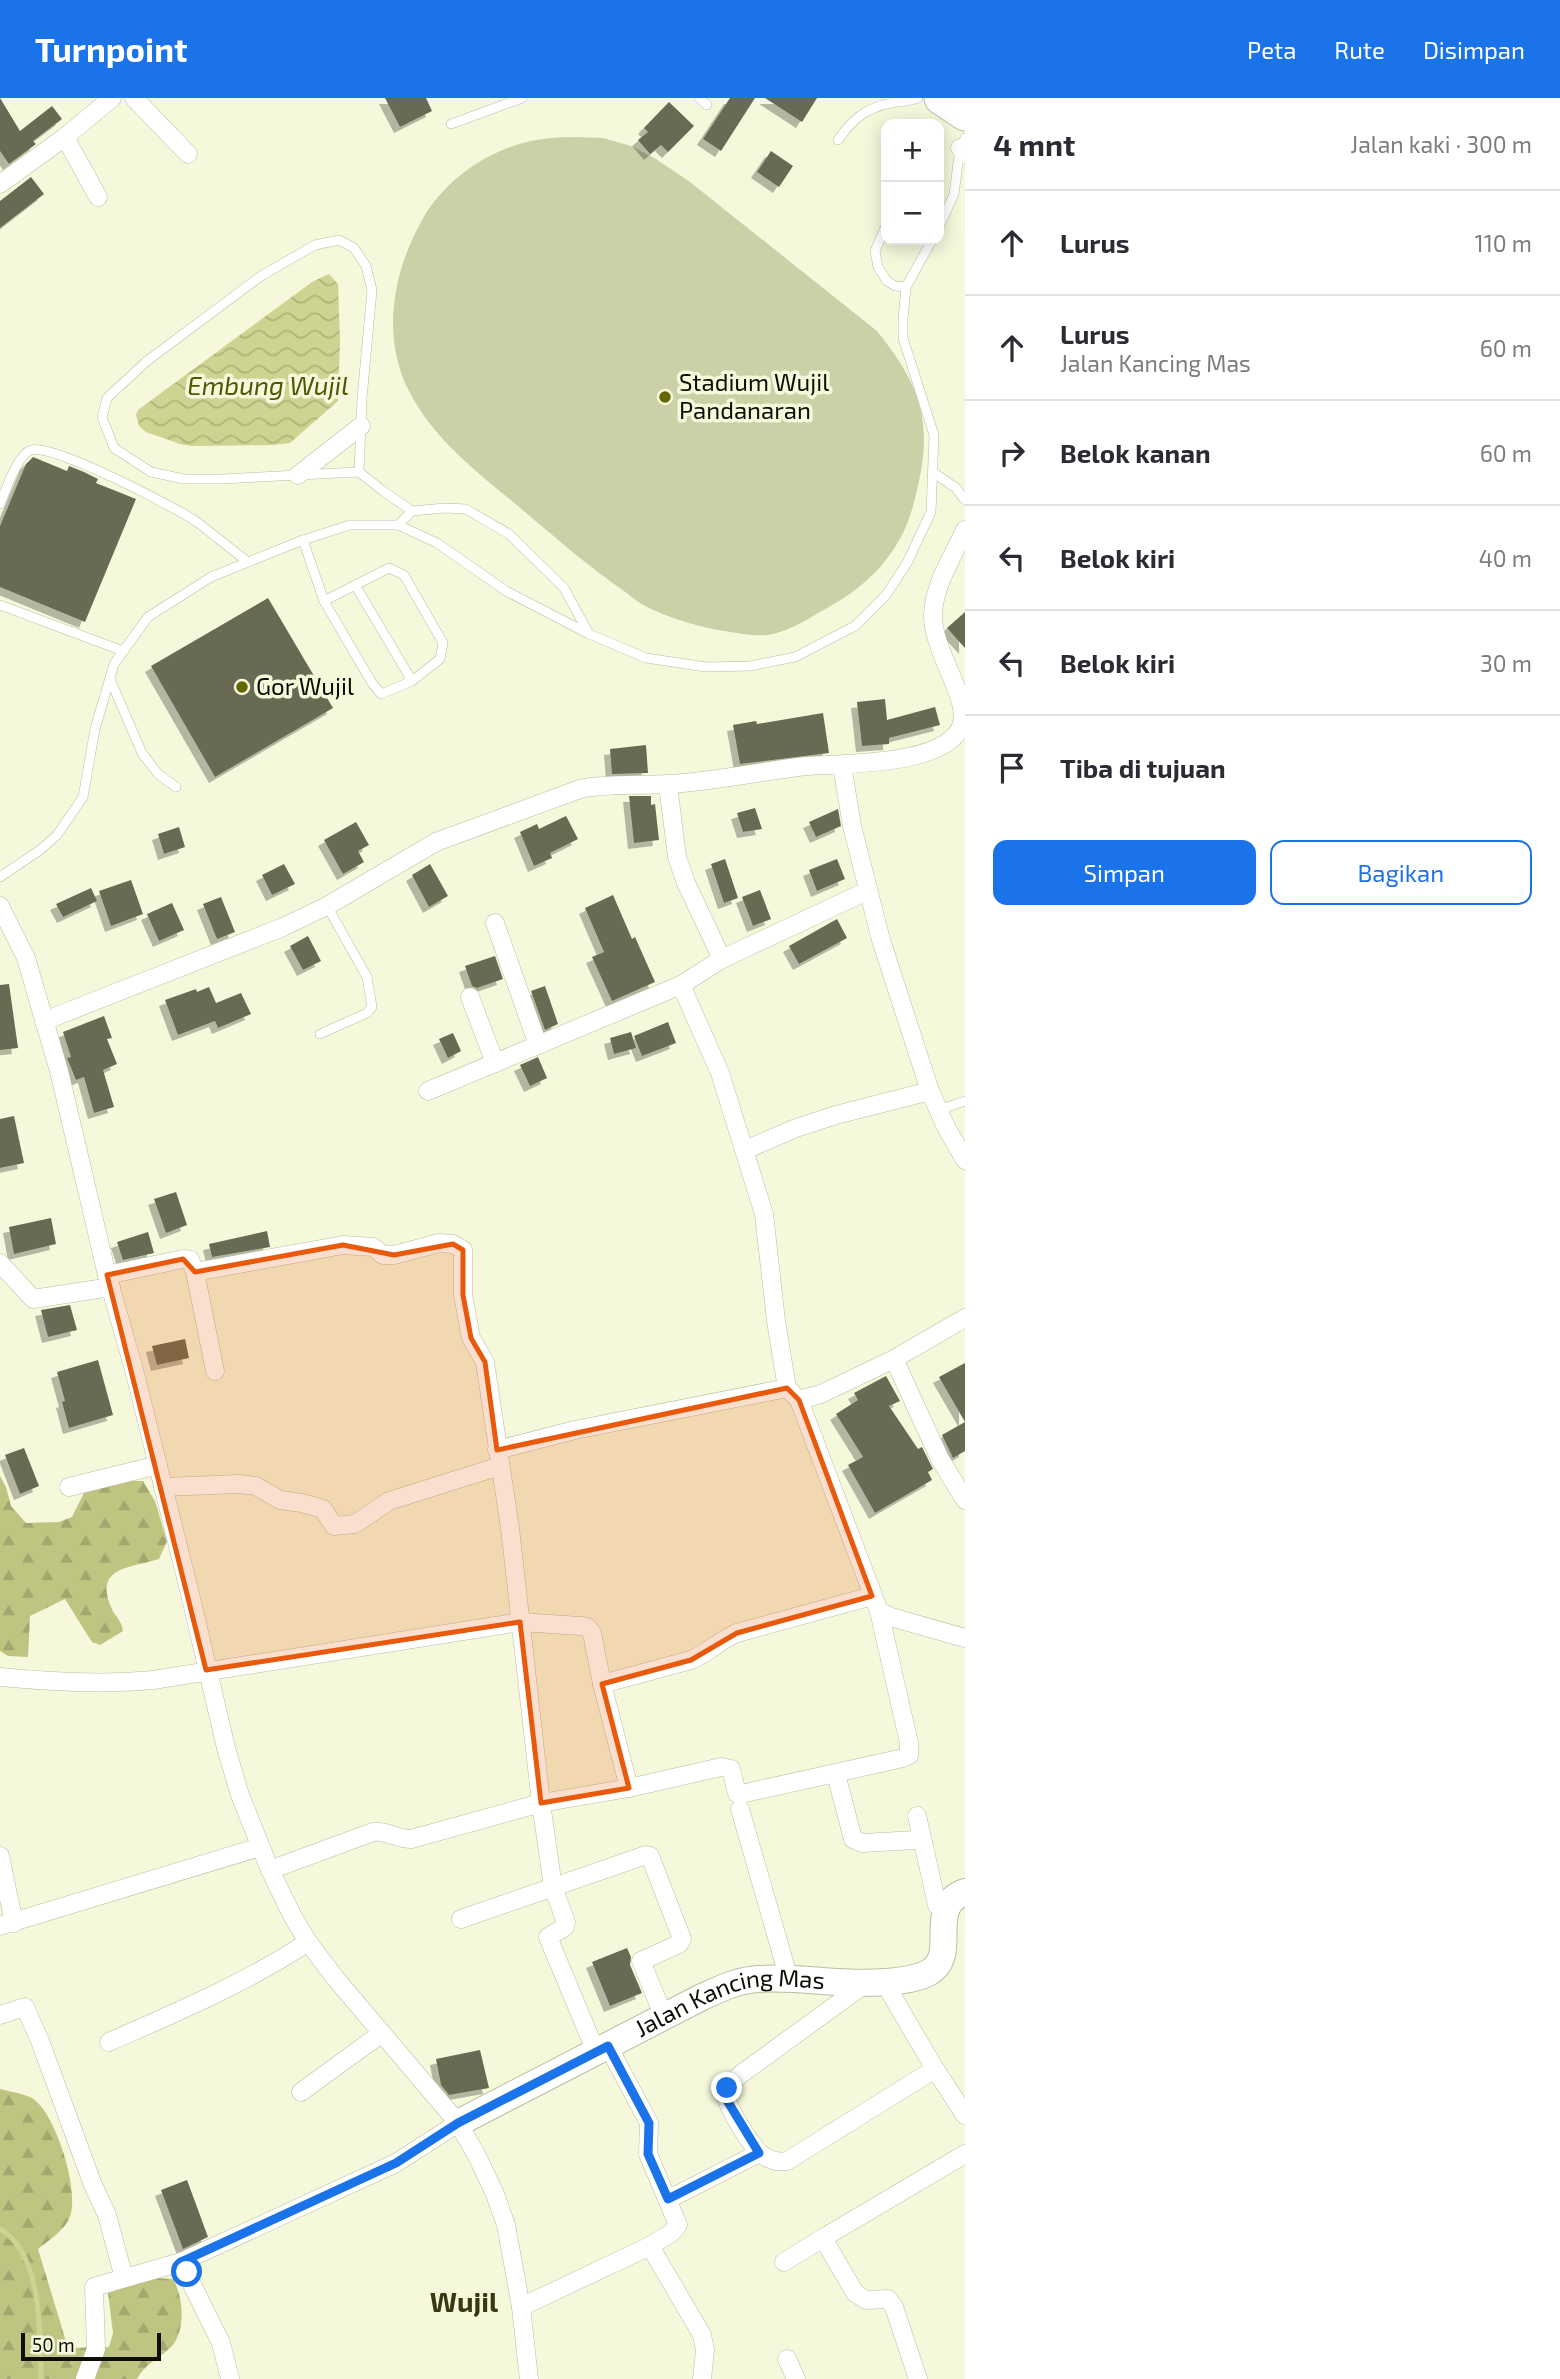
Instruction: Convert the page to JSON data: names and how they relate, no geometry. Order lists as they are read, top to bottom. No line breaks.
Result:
{"streets":{"street":["Jalan Kancing Mas"]},"districts":["Wujil"],"water":["Embung Wujil"],"places":["Stadium Wujil Pandanaran","Gor Wujil"],"scale_bar":"50 m","page":{"header":"Turnpoint","nav":["Peta","Rute","Disimpan"],"heading":["4 mnt","Jalan kaki · 300 m"],"map_buttons":["+","−"],"list":[["Lurus","110 m"],["Lurus","Jalan Kancing Mas","60 m"],["Belok kanan","60 m"],["Belok kiri","40 m"],["Belok kiri","30 m"],"Tiba di tujuan"],"buttons":["Simpan","Bagikan"],"scale":"50 m"}}
